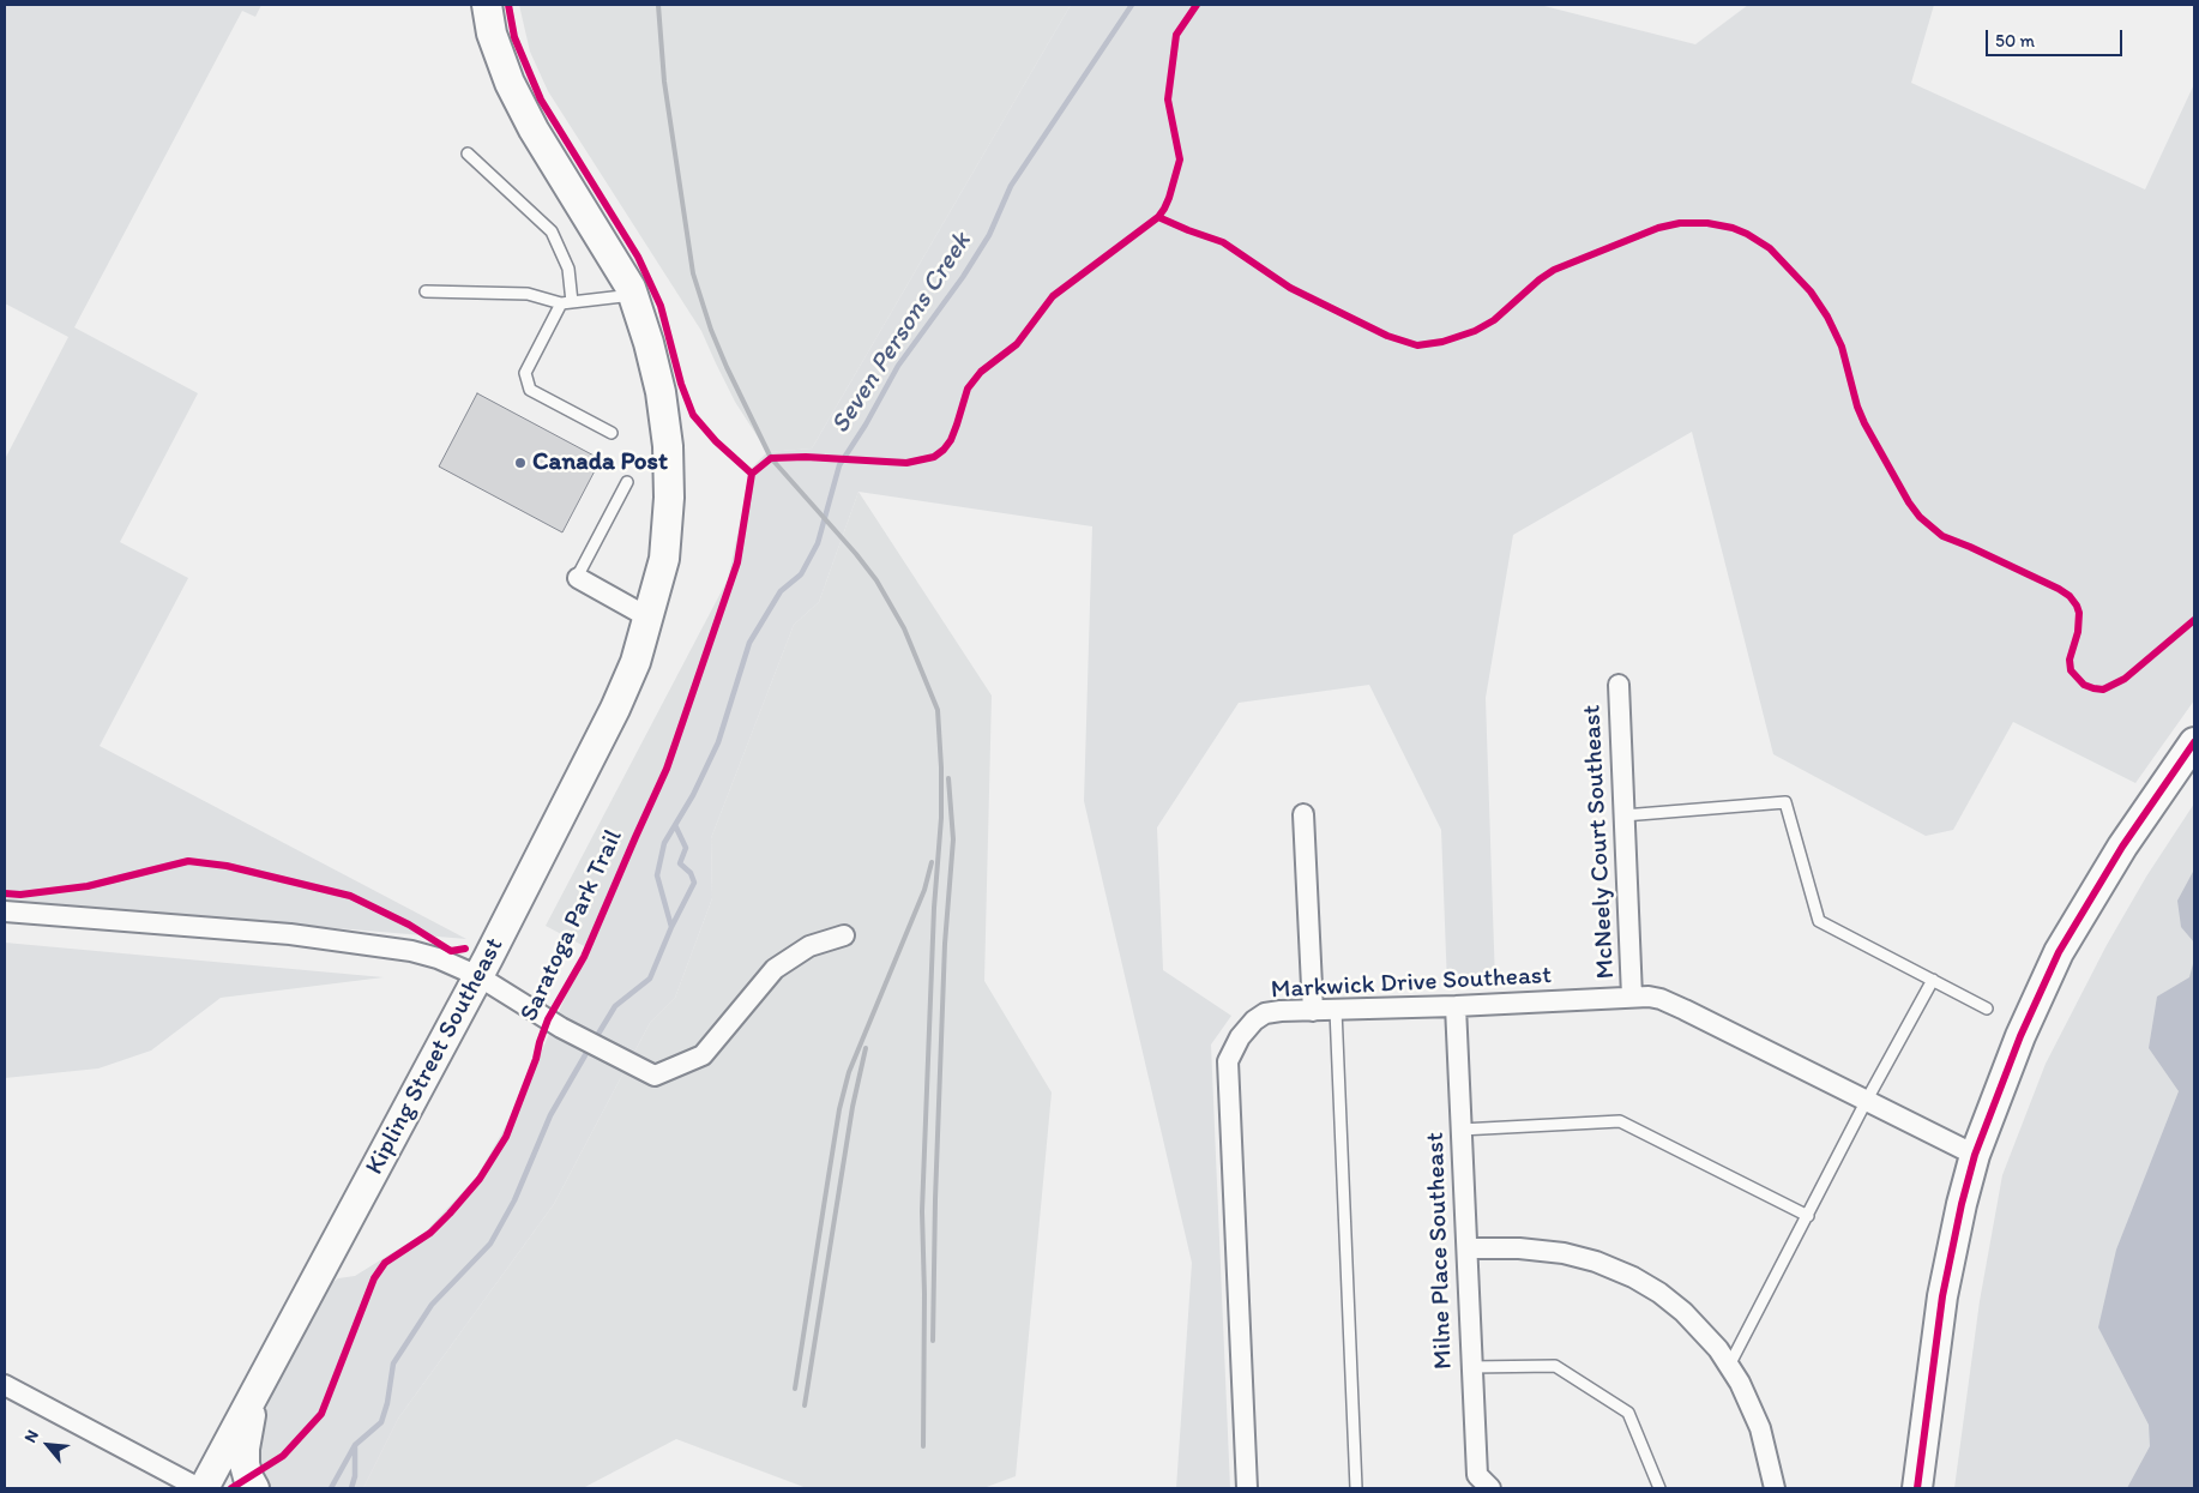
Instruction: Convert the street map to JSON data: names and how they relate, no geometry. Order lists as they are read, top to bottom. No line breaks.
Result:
{"streets":{"street":["McNeely Court Southeast","Markwick Drive Southeast","Kipling Street Southeast","Milne Place Southeast"],"cycle path":["Saratoga Park Trail"]},"crossings":[["McNeely Court Southeast","Markwick Drive Southeast"],["Markwick Drive Southeast","Milne Place Southeast"]],"water":["Seven Persons Creek"],"places":["Canada Post"],"scale_bar":"50 m","north":"top left"}
